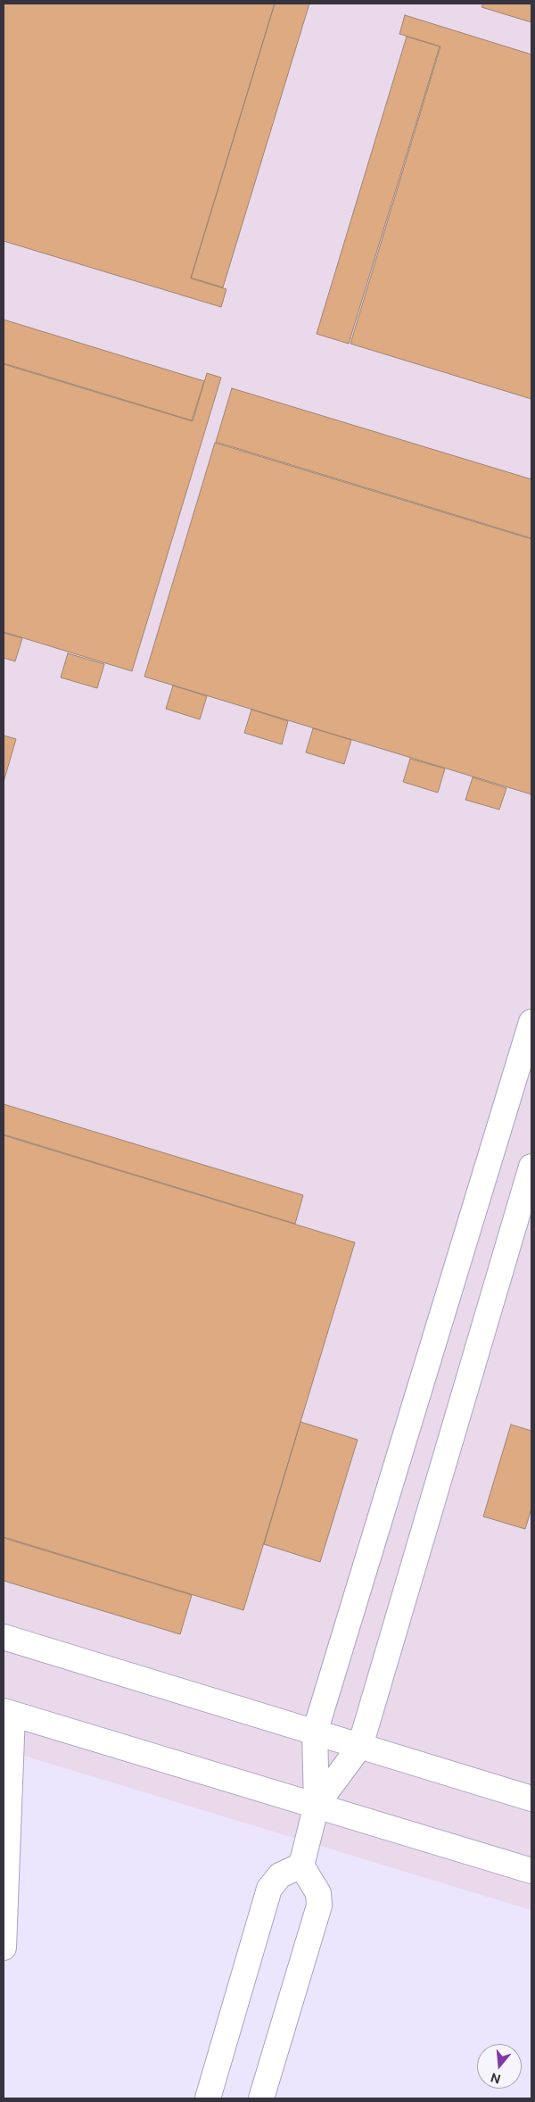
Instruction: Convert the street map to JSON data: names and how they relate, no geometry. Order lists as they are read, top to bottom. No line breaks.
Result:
{"north":"bottom"}
